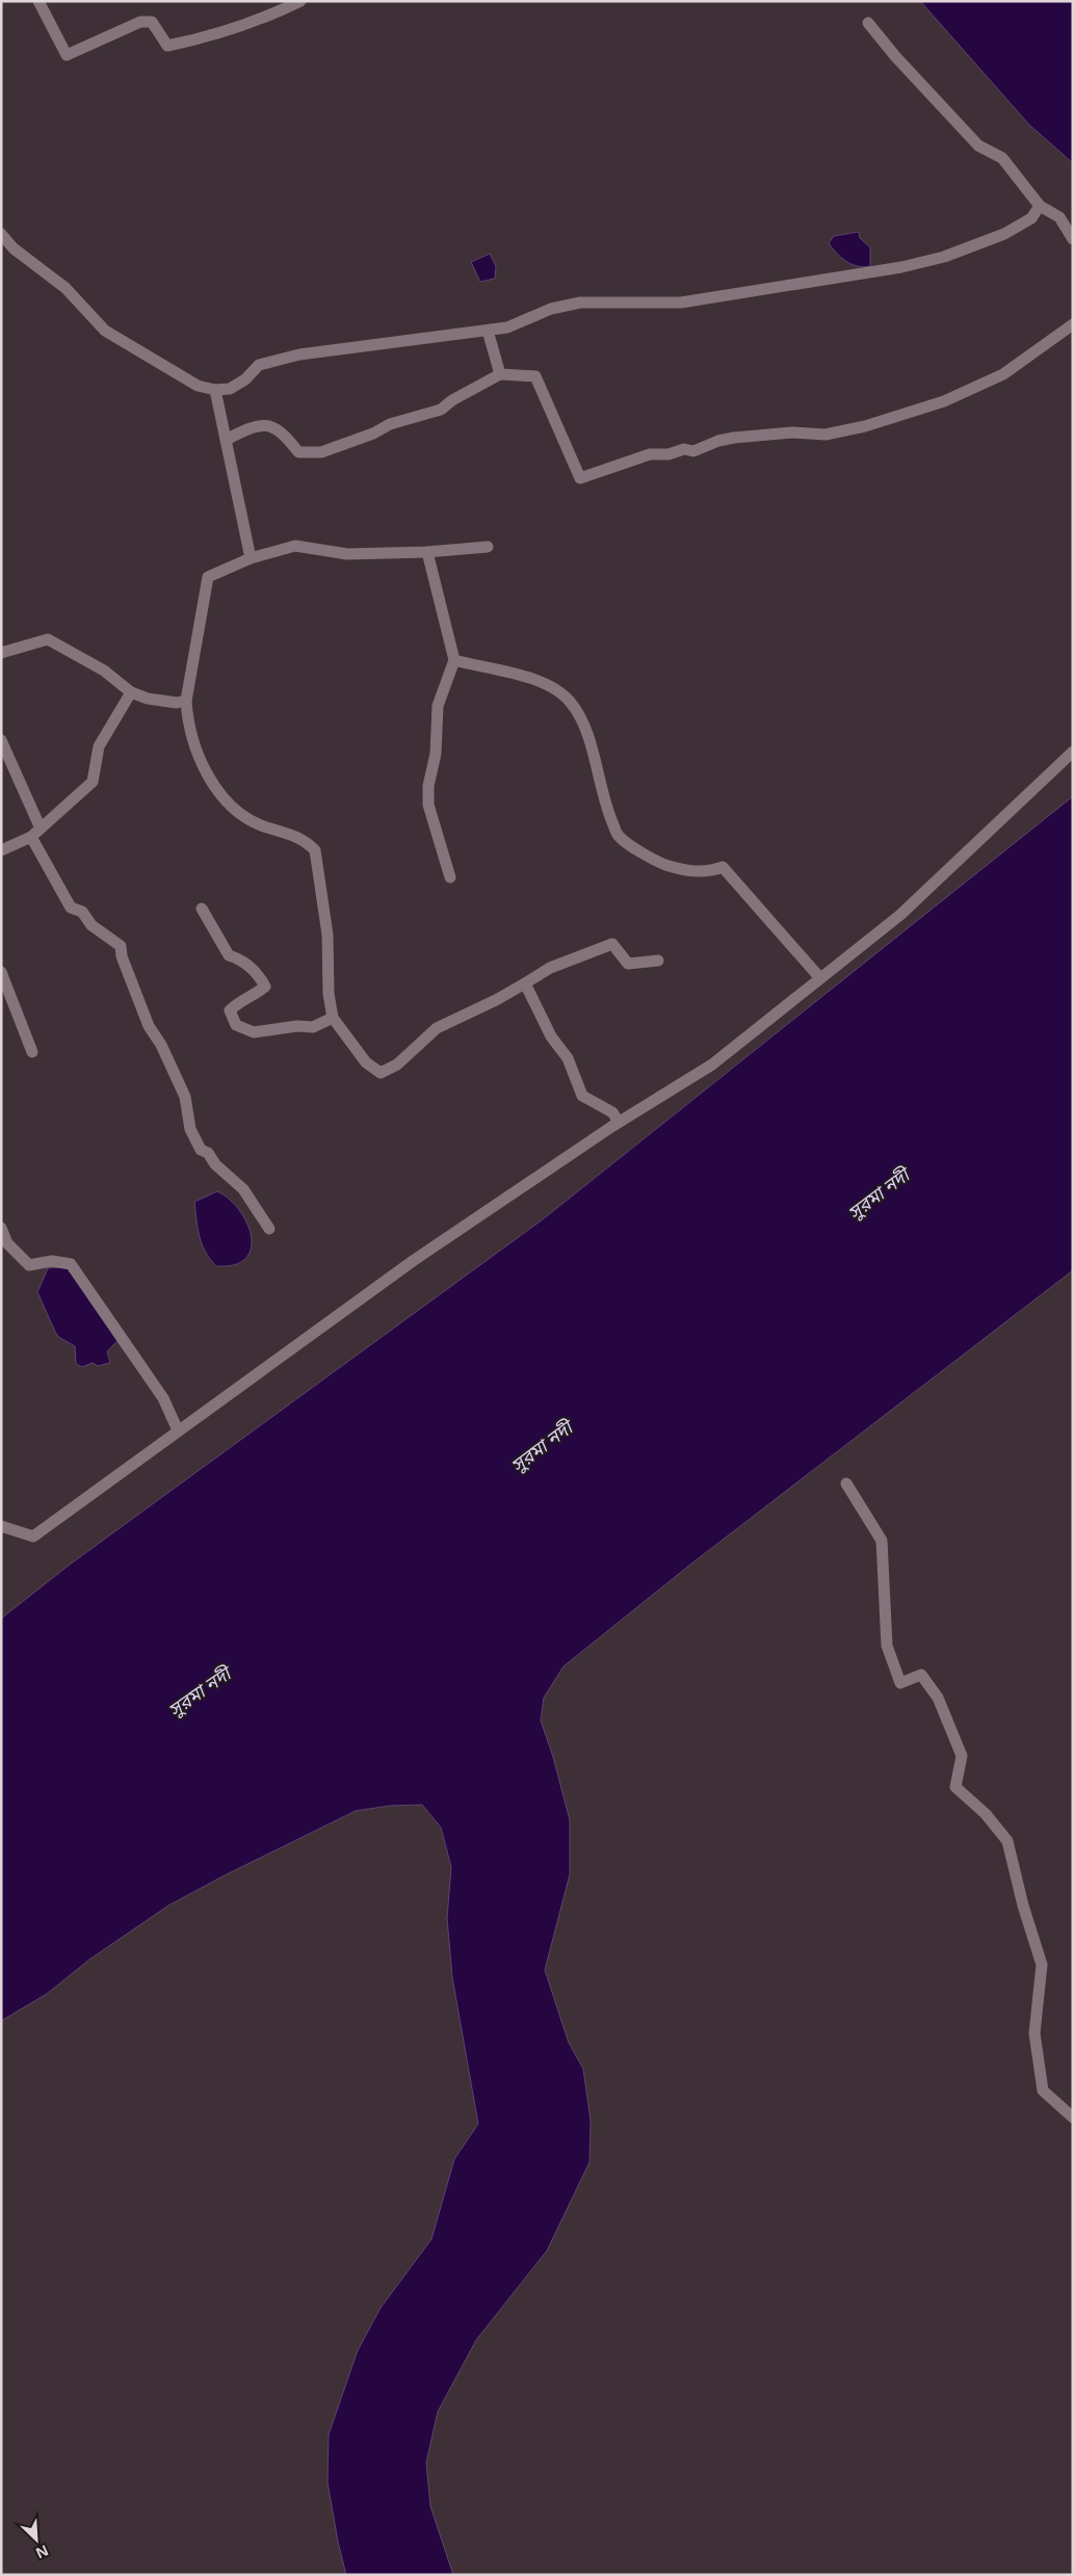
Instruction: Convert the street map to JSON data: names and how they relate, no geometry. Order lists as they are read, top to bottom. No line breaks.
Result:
{"water":["সুরমা নদী"],"north":"bottom right"}
